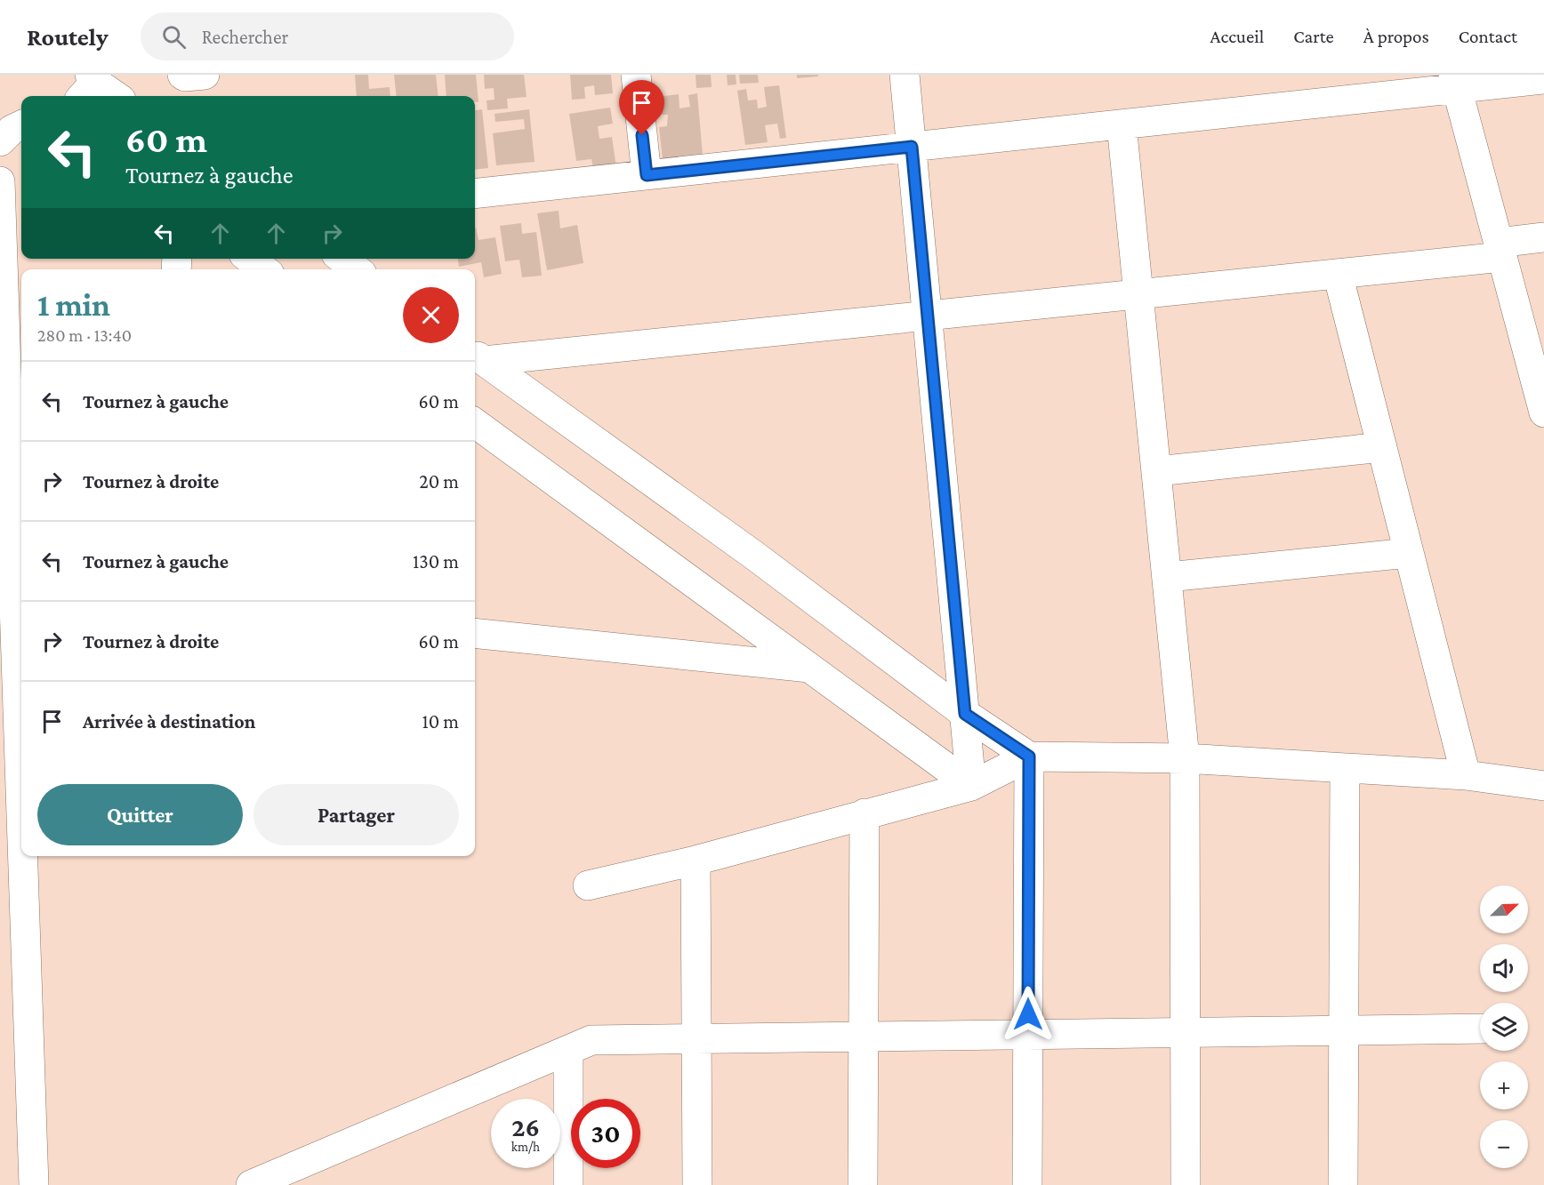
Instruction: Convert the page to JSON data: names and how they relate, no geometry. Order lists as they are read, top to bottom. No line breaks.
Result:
{"north":"top right","page":{"header":"Routely","search":"Rechercher","nav":["Accueil","Carte","À propos","Contact"],"turn":["60 m","Tournez à gauche"],"heading":["1 min","280 m · 13:40"],"list":[{"name":"Tournez à gauche","value":"60 m"},{"name":"Tournez à droite","value":"20 m"},{"name":"Tournez à gauche","value":"130 m"},{"name":"Tournez à droite","value":"60 m"},{"name":"Arrivée à destination","value":"10 m"}],"buttons":["Quitter","Partager"],"map_buttons":["+","−"],"speed":"26 km/h","limit":"30"}}
